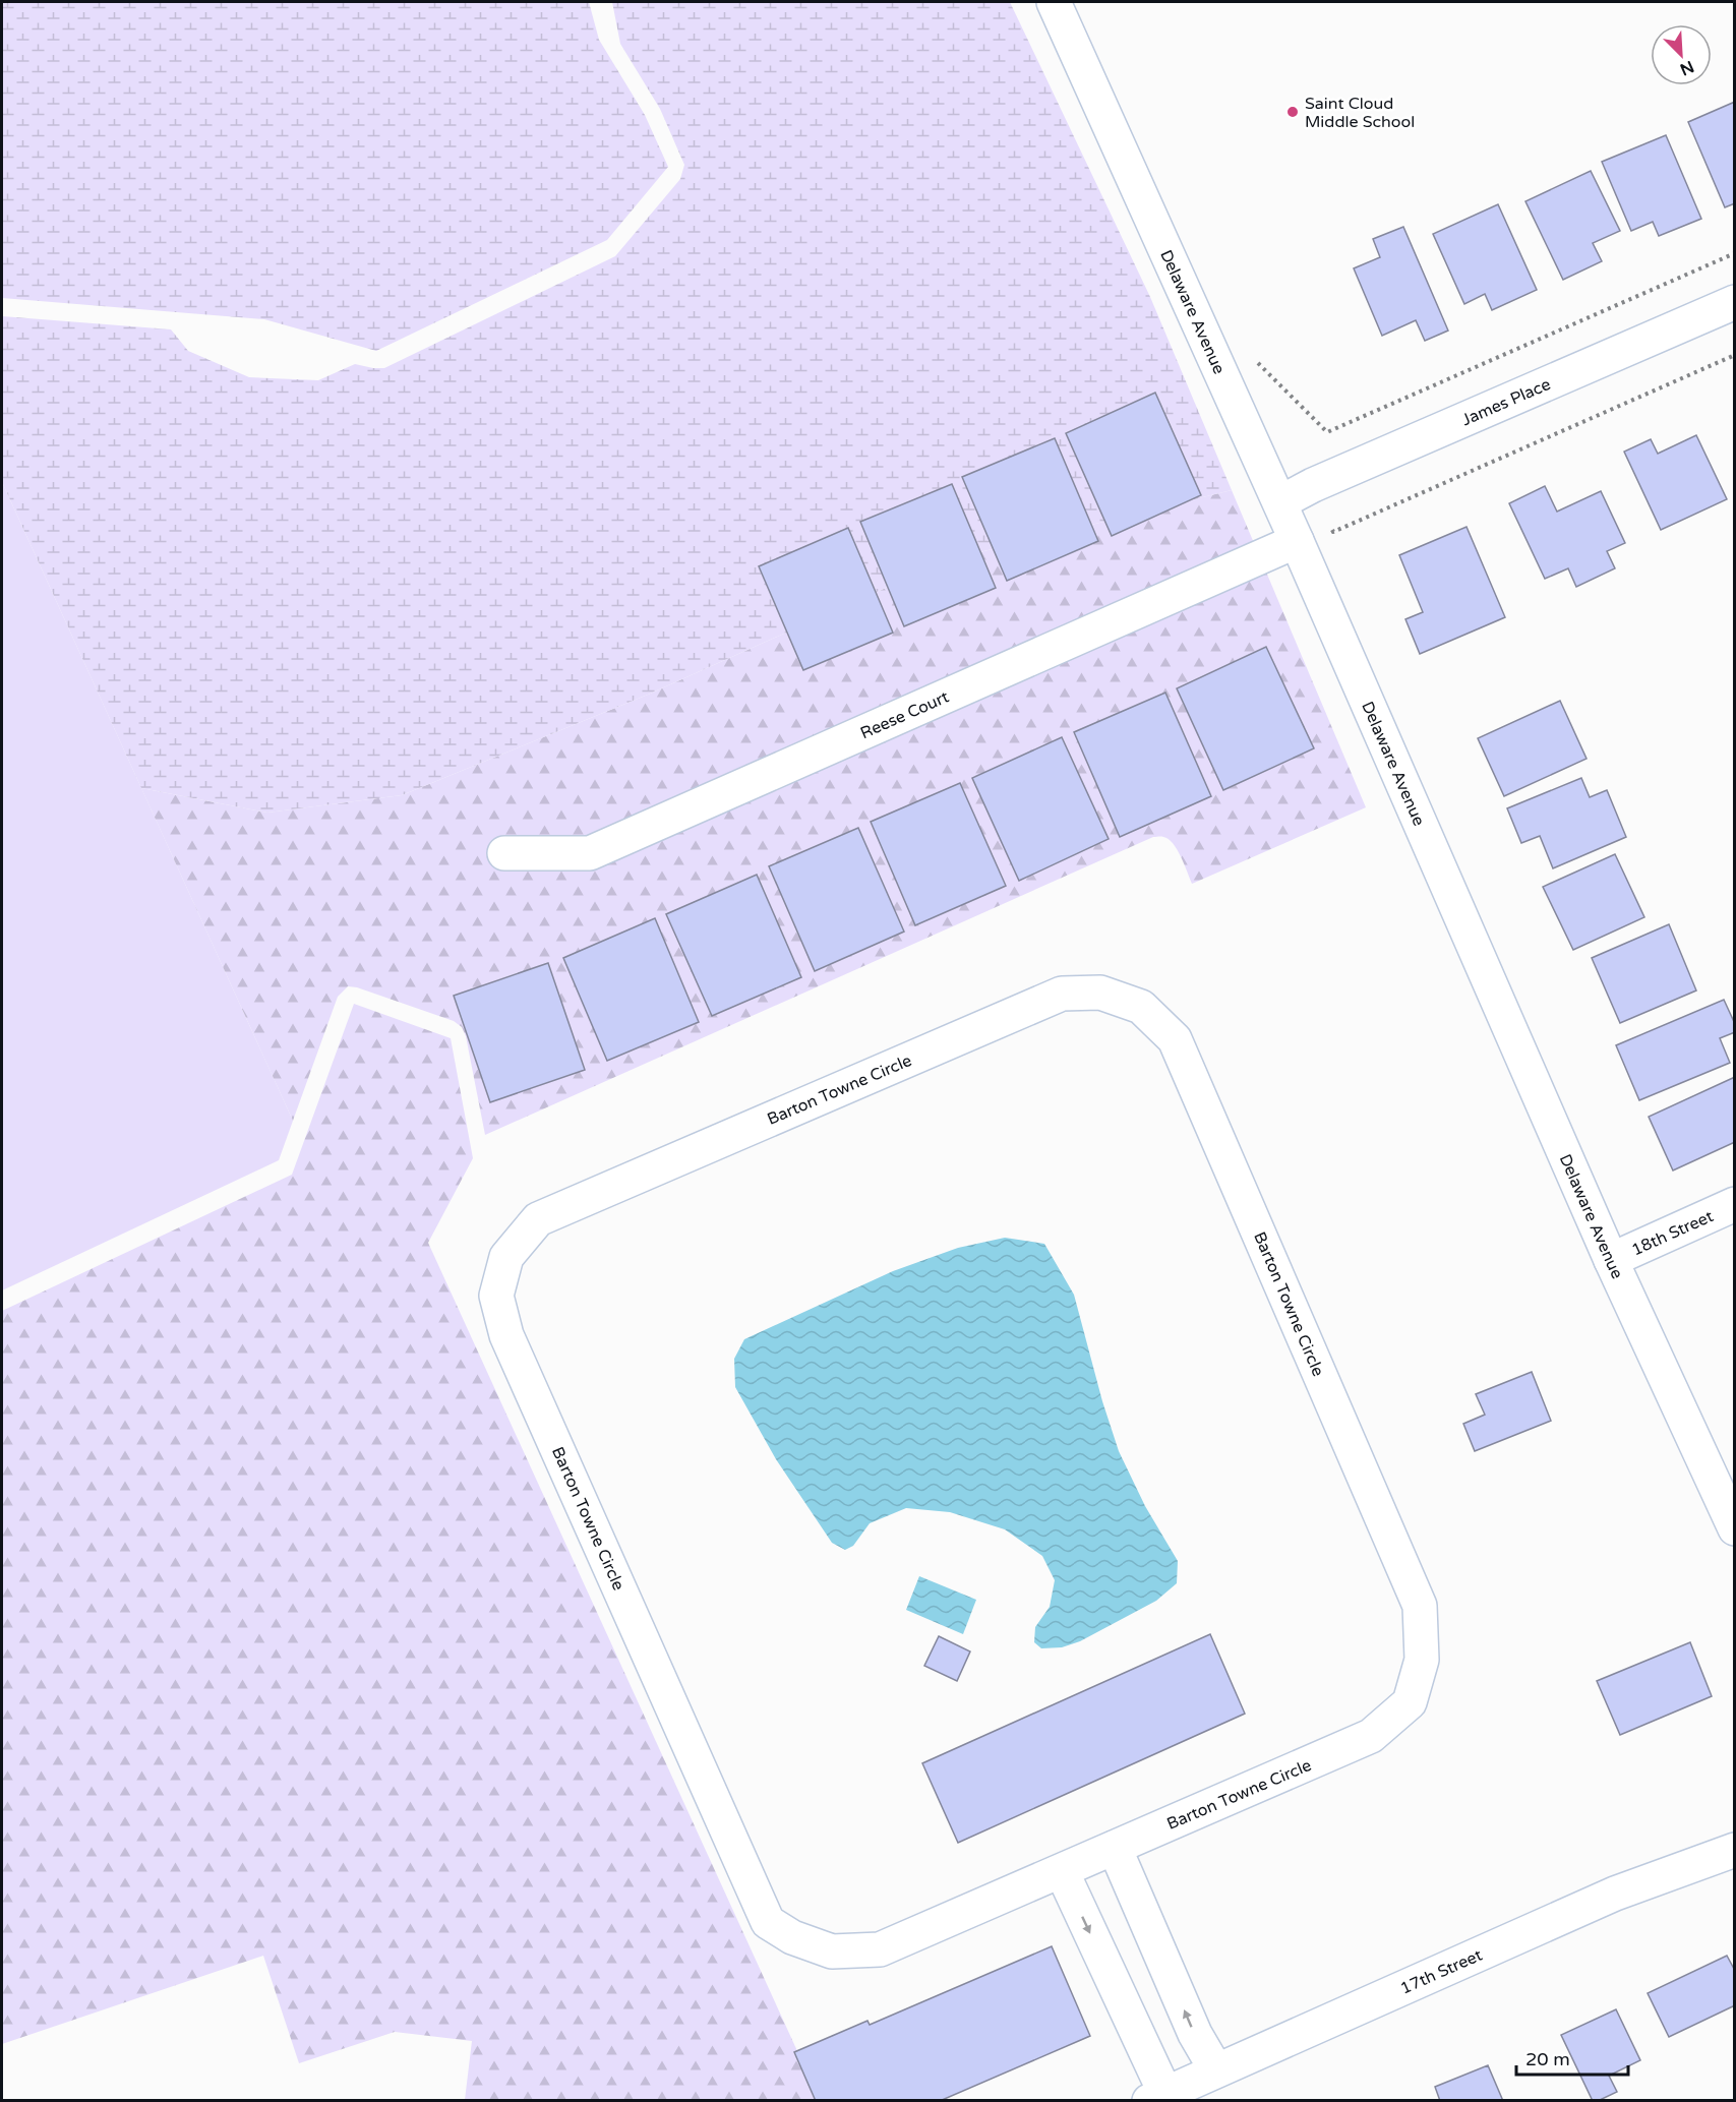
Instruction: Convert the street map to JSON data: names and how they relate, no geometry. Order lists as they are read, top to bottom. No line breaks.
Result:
{"streets":{"street":["Delaware Avenue","James Place","Reese Court","Barton Towne Circle","18th Street","17th Street"]},"crossings":[["Delaware Avenue","James Place"],["Delaware Avenue","Reese Court"],["Delaware Avenue","18th Street"]],"places":["Saint Cloud Middle School"],"scale_bar":"20 m","north":"bottom right"}
